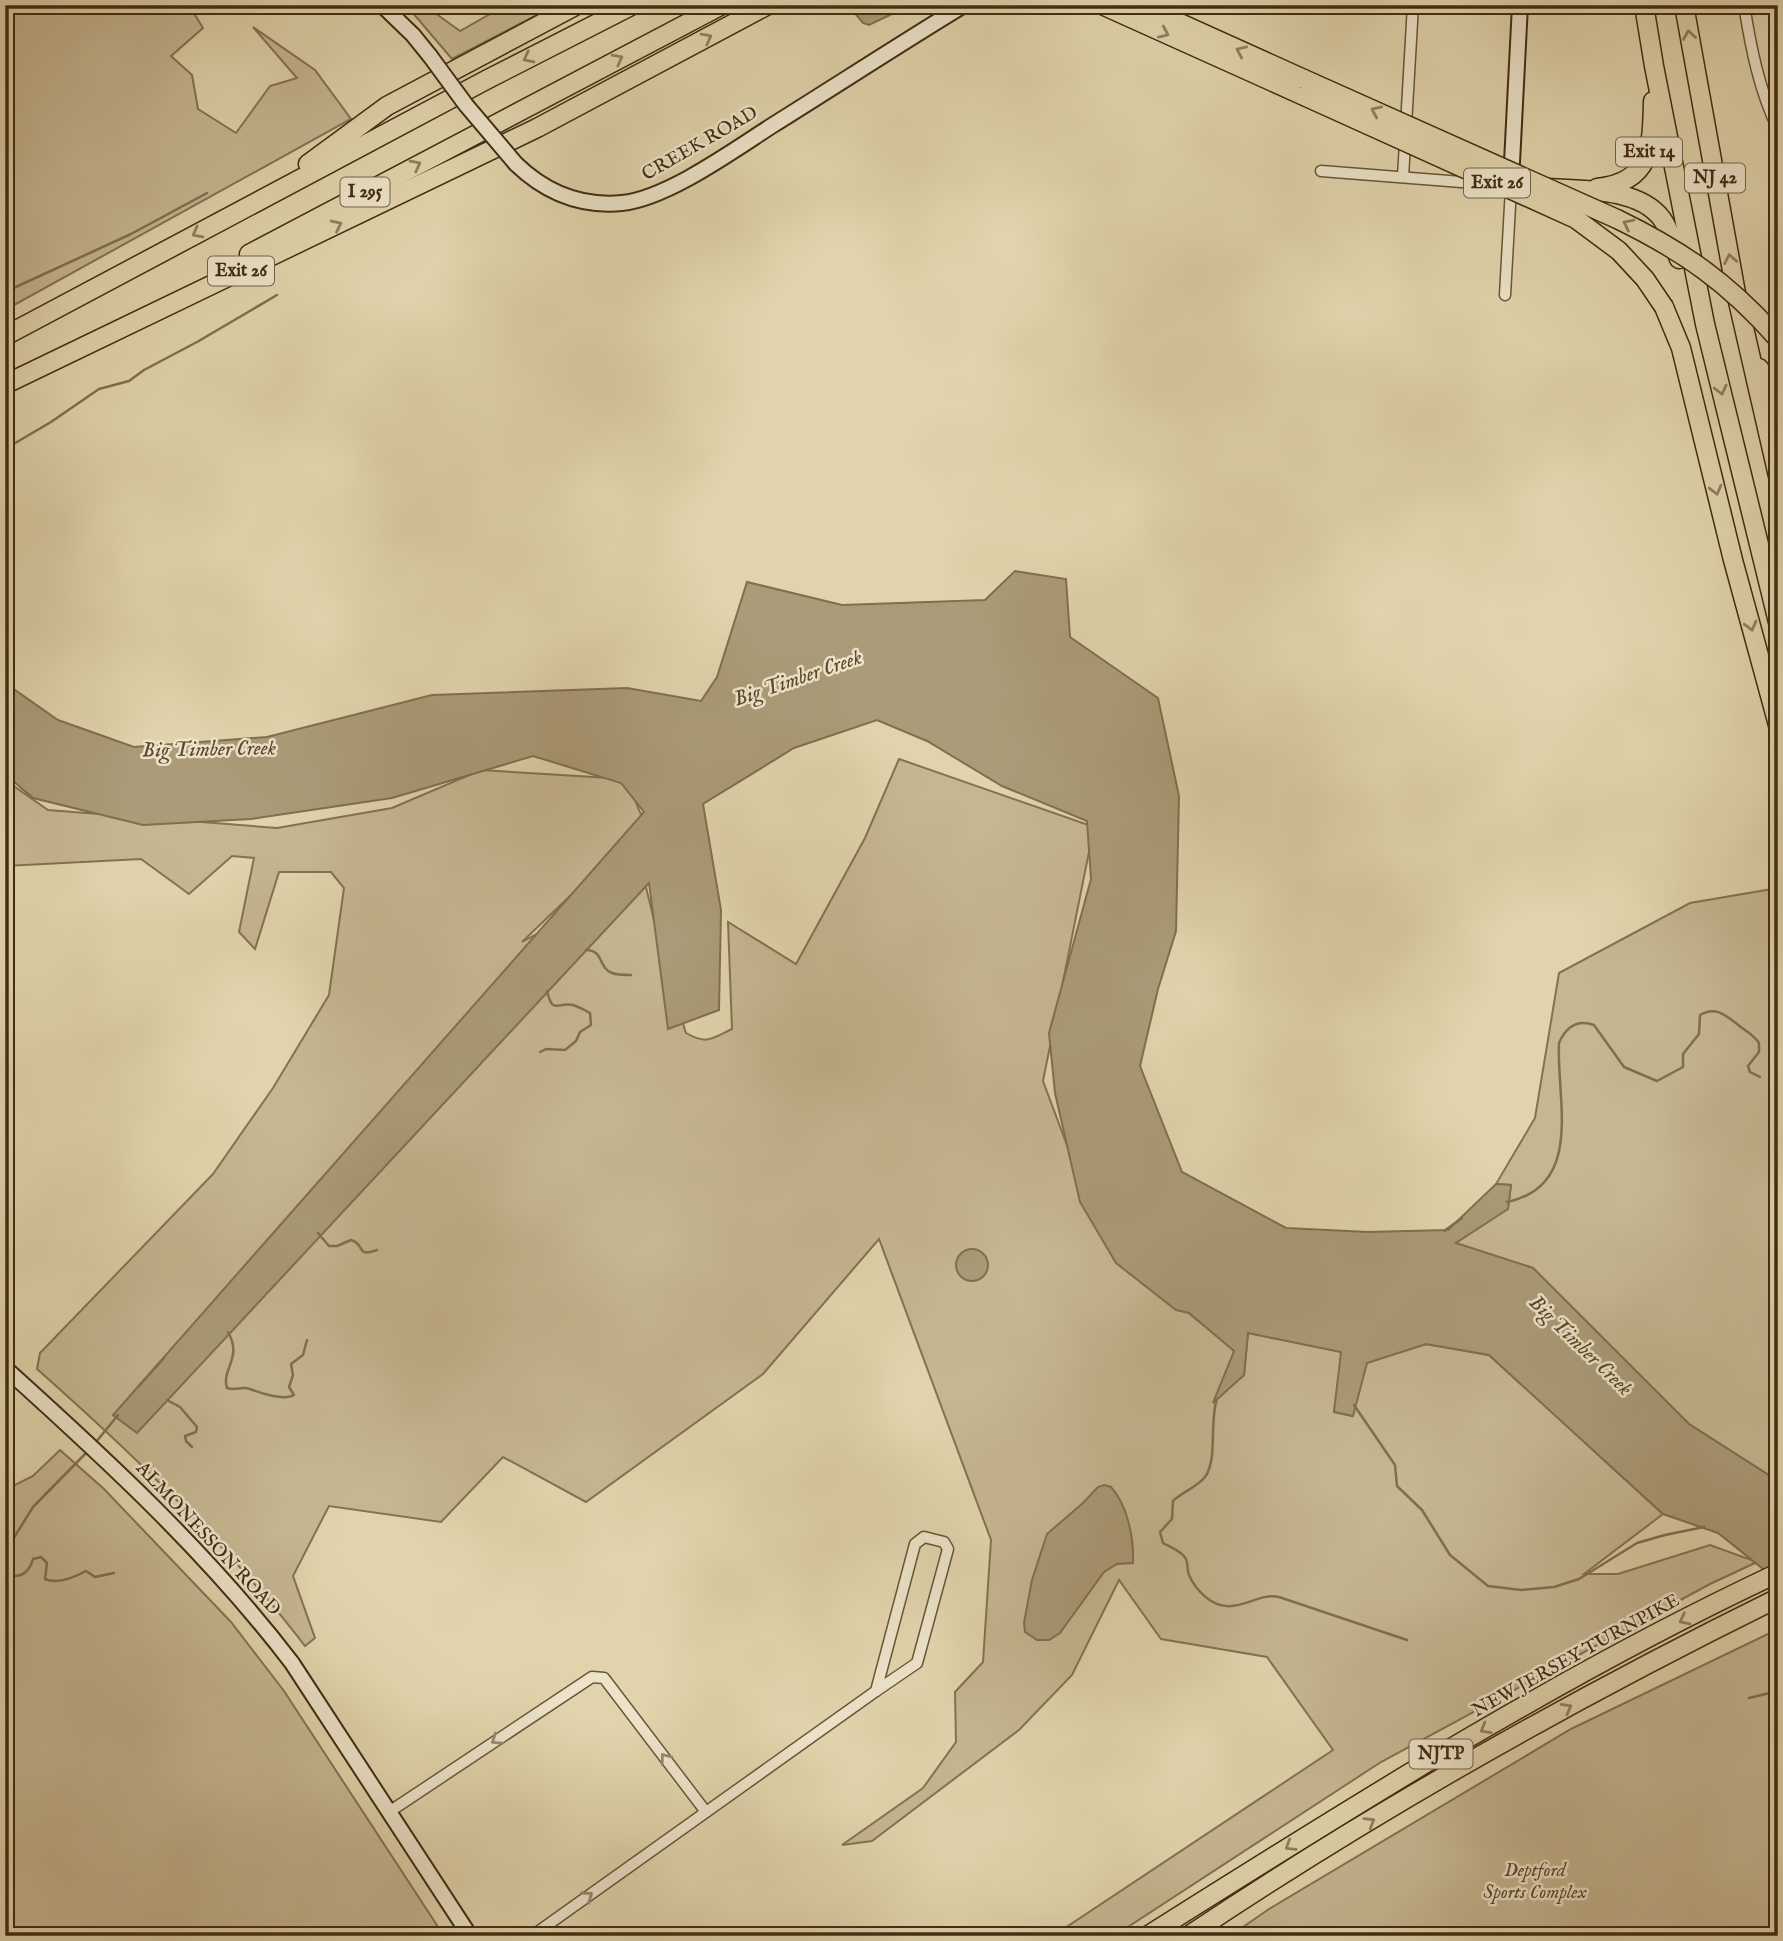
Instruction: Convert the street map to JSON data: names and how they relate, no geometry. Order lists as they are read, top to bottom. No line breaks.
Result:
{"streets":{"highway":["Exit 14","NJ 42","Exit 26","I 295","NEW JERSEY TURNPIKE","NJTP"],"main road":["CREEK ROAD","ALMONESSON ROAD"]},"crossings":[["Exit 14","NJ 42"],["Exit 26","I 295"]],"water":["Big Timber Creek"],"parks":["Deptford Sports Complex"]}
